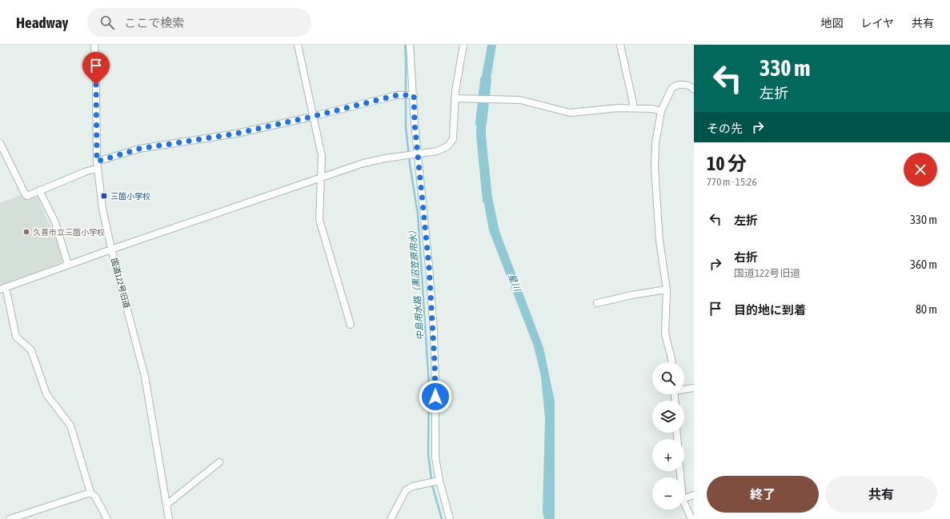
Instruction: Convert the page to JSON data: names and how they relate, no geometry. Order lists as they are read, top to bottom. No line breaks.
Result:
{"streets":{"street":["国道122号旧道"]},"water":["星川","中島用水路（黒沼笠原用水）"],"places":{"transit":["三箇小学校"],"other":["久喜市立三箇小学校"]},"page":{"header":"Headway","search":"ここで検索","nav":["地図","レイヤ","共有"],"turn":["330 m","左折"],"then":"その先","heading":["10 分","770 m · 15:26"],"list":[{"name":"左折","value":"330 m"},{"name":"右折","note":"国道122号旧道","value":"360 m"},{"name":"目的地に到着","value":"80 m"}],"map_buttons":["+","−"],"buttons":["終了","共有"]}}
